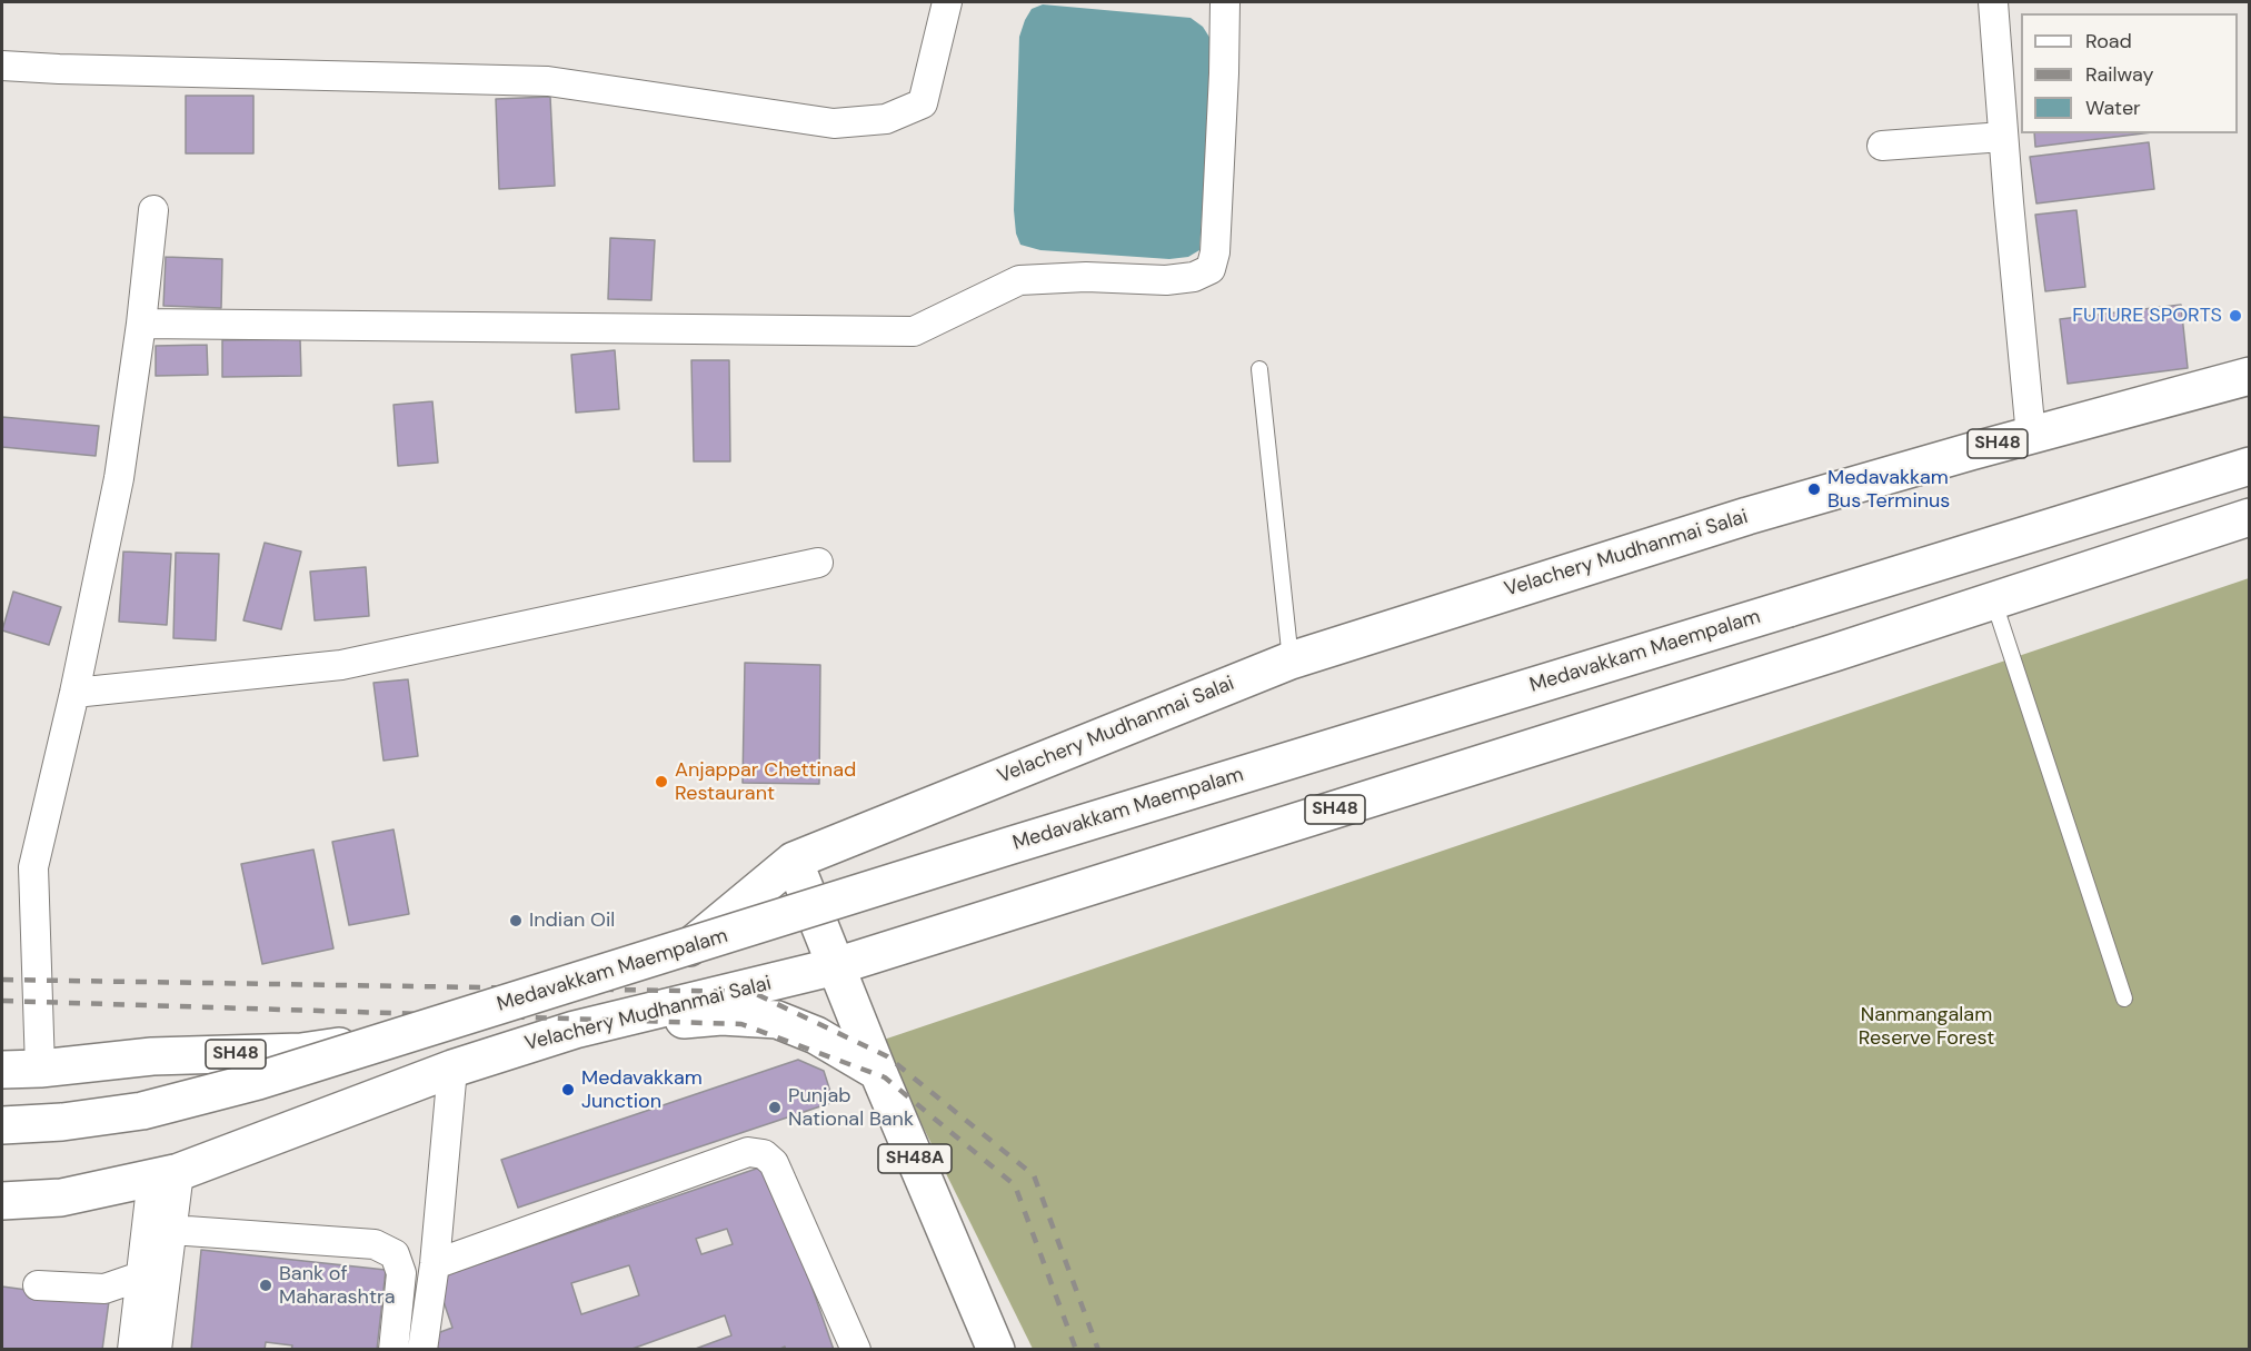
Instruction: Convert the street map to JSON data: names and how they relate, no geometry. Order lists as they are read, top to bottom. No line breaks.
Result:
{"streets":{"main road":["SH48","Velachery Mudhanmai Salai","Medavakkam Maempalam","SH48A"]},"crossings":[["Velachery Mudhanmai Salai","SH48A"]],"parks":["Nanmangalam Reserve Forest"],"places":["FUTURE SPORTS","Medavakkam Bus Terminus","Anjappar Chettinad Restaurant","Indian Oil","Medavakkam Junction","Punjab National Bank","Bank of Maharashtra"],"legend":["Road","Railway","Water"]}
